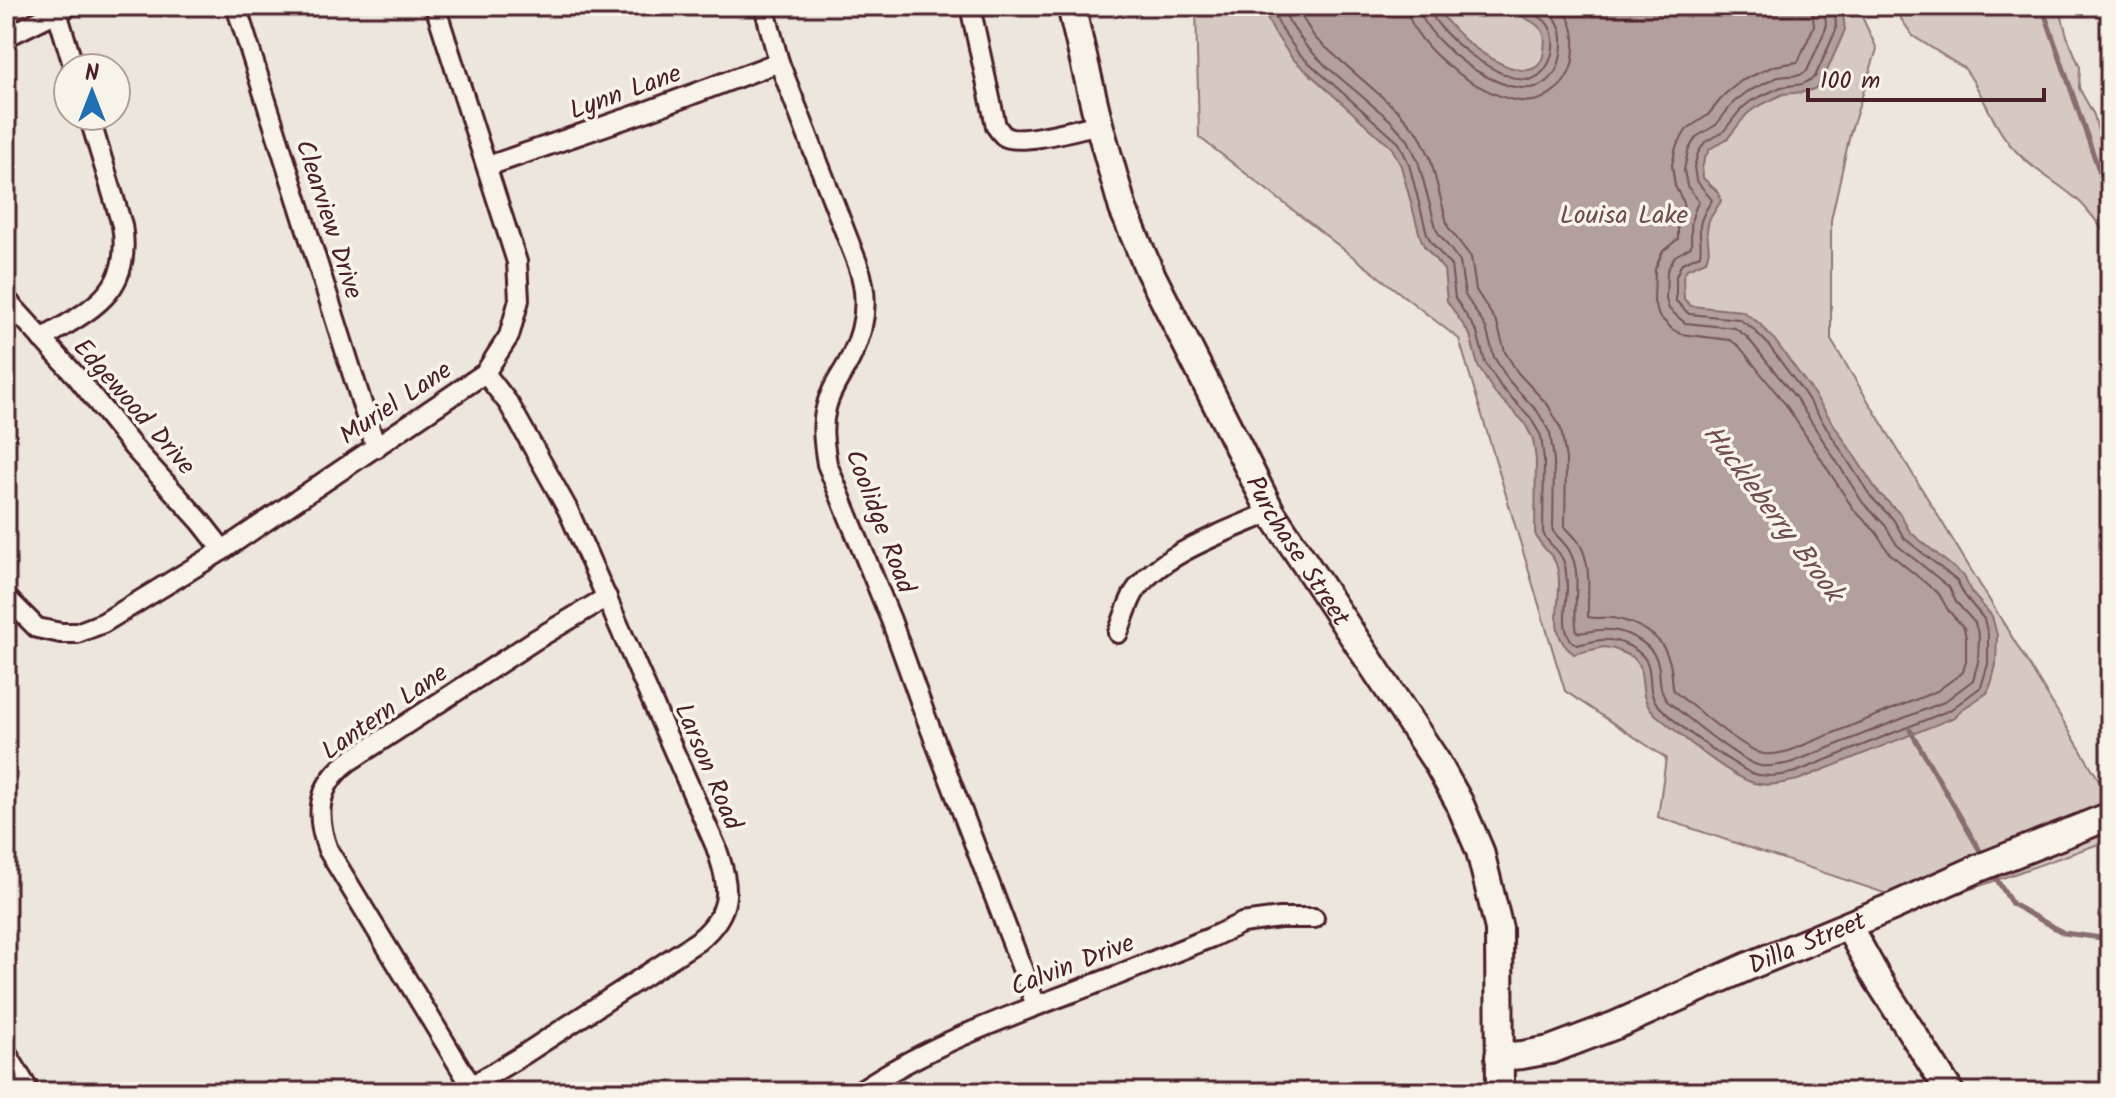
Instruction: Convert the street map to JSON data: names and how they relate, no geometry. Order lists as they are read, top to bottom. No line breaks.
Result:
{"streets":{"main road":["Purchase Street","Dilla Street"],"street":["Lynn Lane","Clearview Drive","Muriel Lane","Edgewood Drive","Coolidge Road","Lantern Lane","Larson Road","Calvin Drive"]},"crossings":[["Lynn Lane","Muriel Lane"],["Lynn Lane","Coolidge Road"],["Clearview Drive","Muriel Lane"],["Muriel Lane","Edgewood Drive"],["Muriel Lane","Larson Road"],["Coolidge Road","Calvin Drive"],["Purchase Street","Dilla Street"],["Lantern Lane","Larson Road"]],"water":["Huckleberry Brook"],"parks":["Louisa Lake"],"scale_bar":"100 m","north":"top"}
